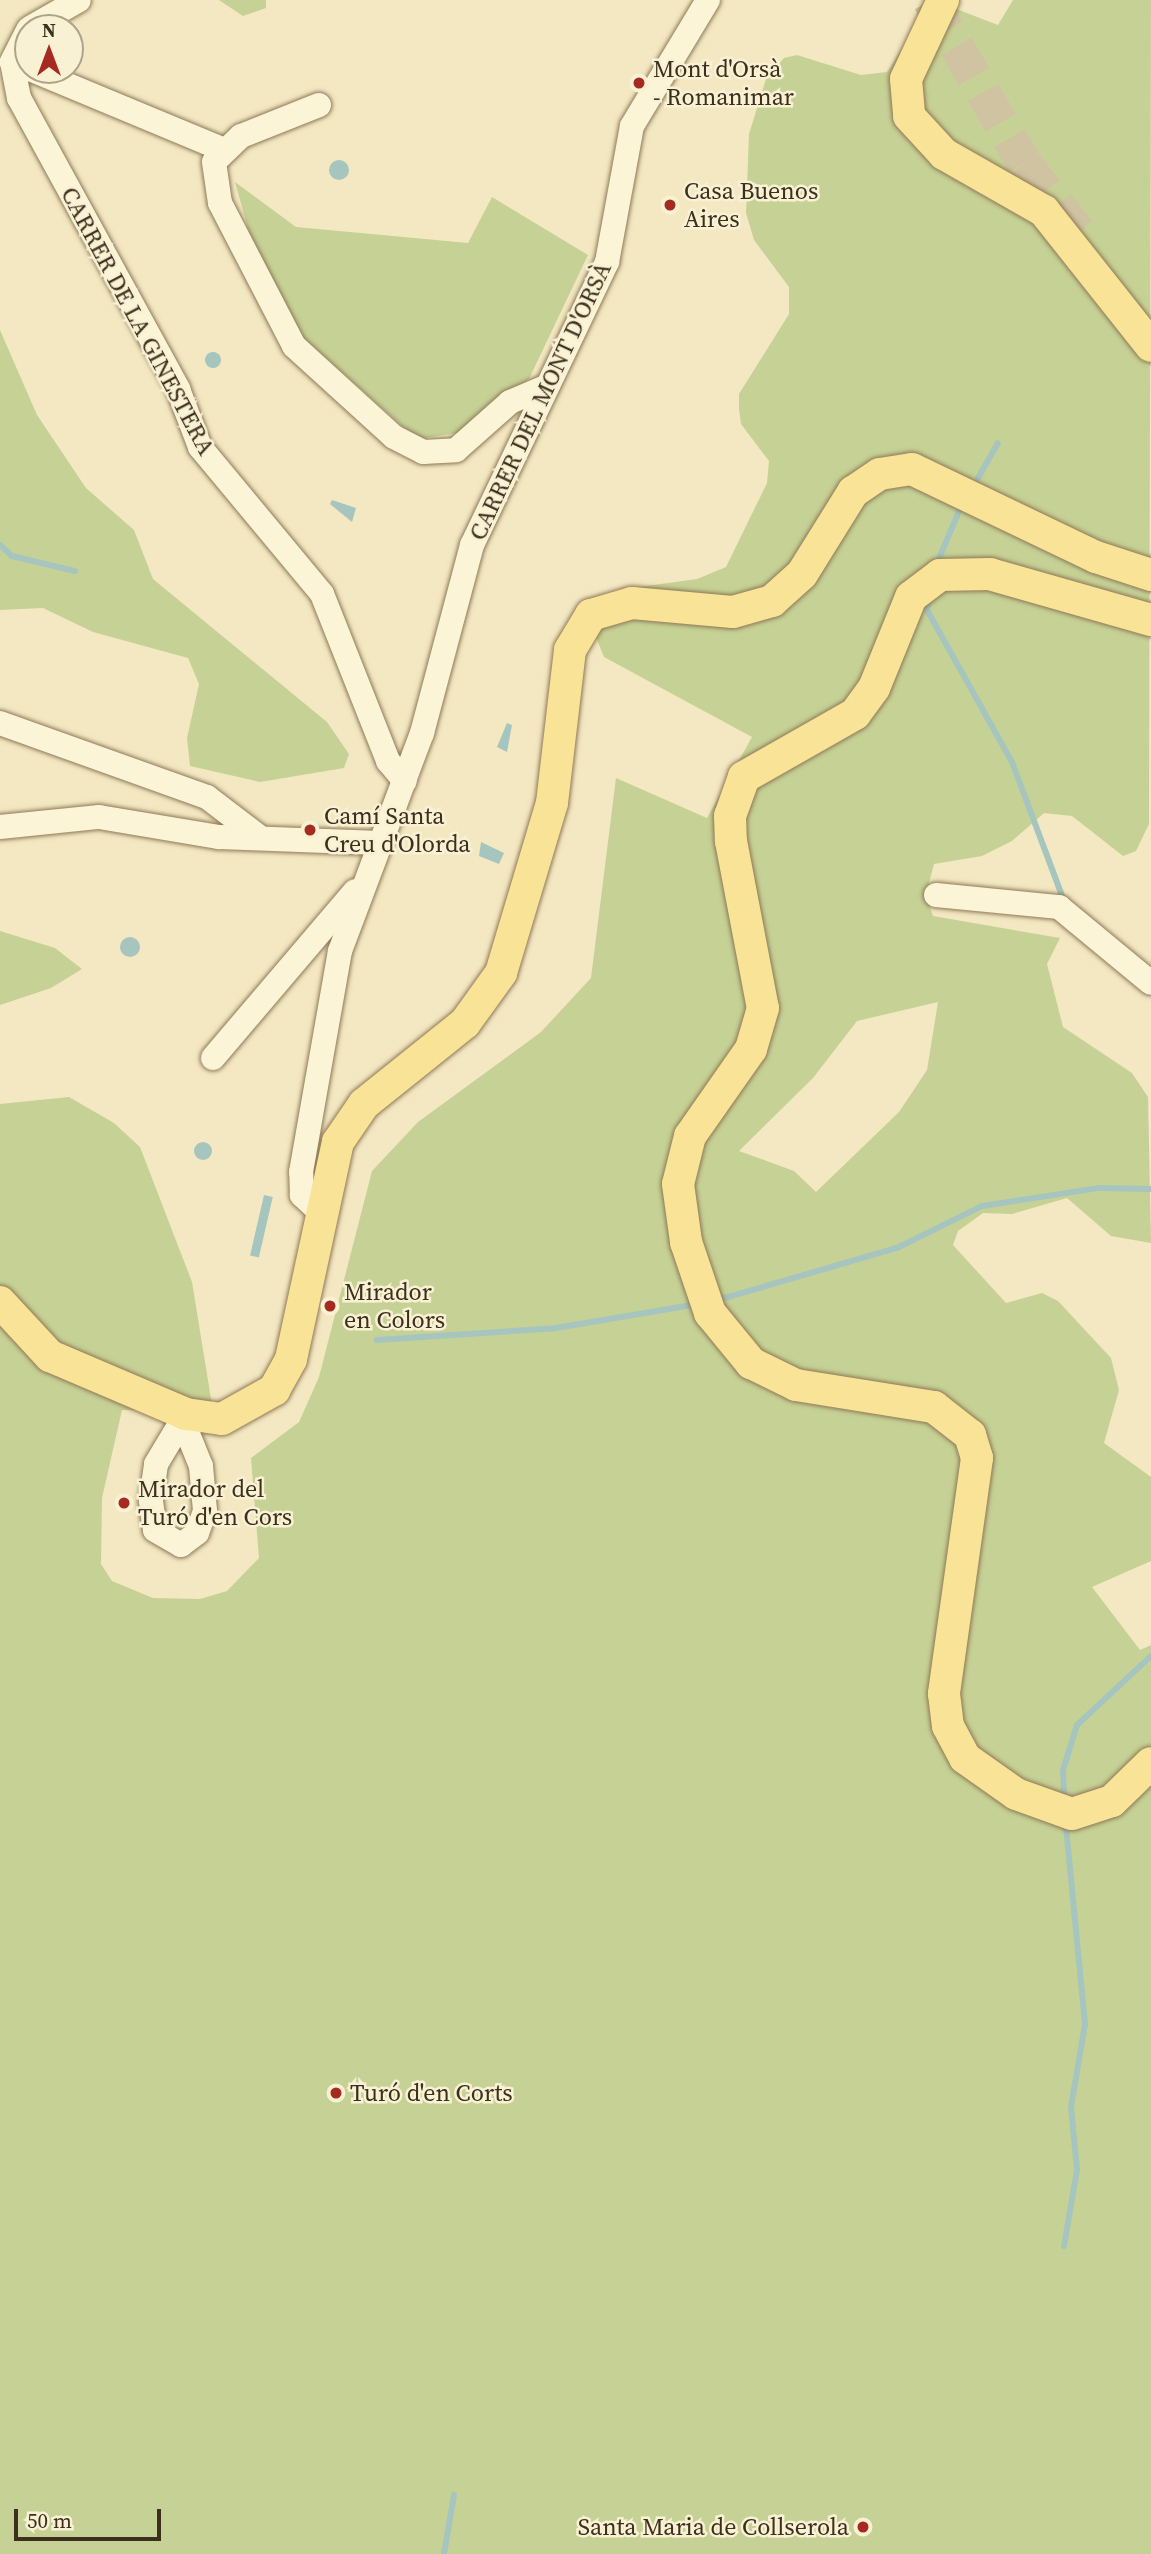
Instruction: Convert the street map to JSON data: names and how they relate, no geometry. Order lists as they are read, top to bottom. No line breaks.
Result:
{"streets":{"street":["CARRER DE LA GINESTERA","CARRER DEL MONT D'ORSÀ"]},"crossings":[["CARRER DE LA GINESTERA","CARRER DEL MONT D'ORSÀ"]],"places":["Mont d'Orsà - Romanimar","Casa Buenos Aires","Camí Santa Creu d'Olorda","Mirador en Colors","Mirador del Turó d'en Cors","Turó d'en Corts","Santa Maria de Collserola"],"scale_bar":"50 m","north":"top"}
